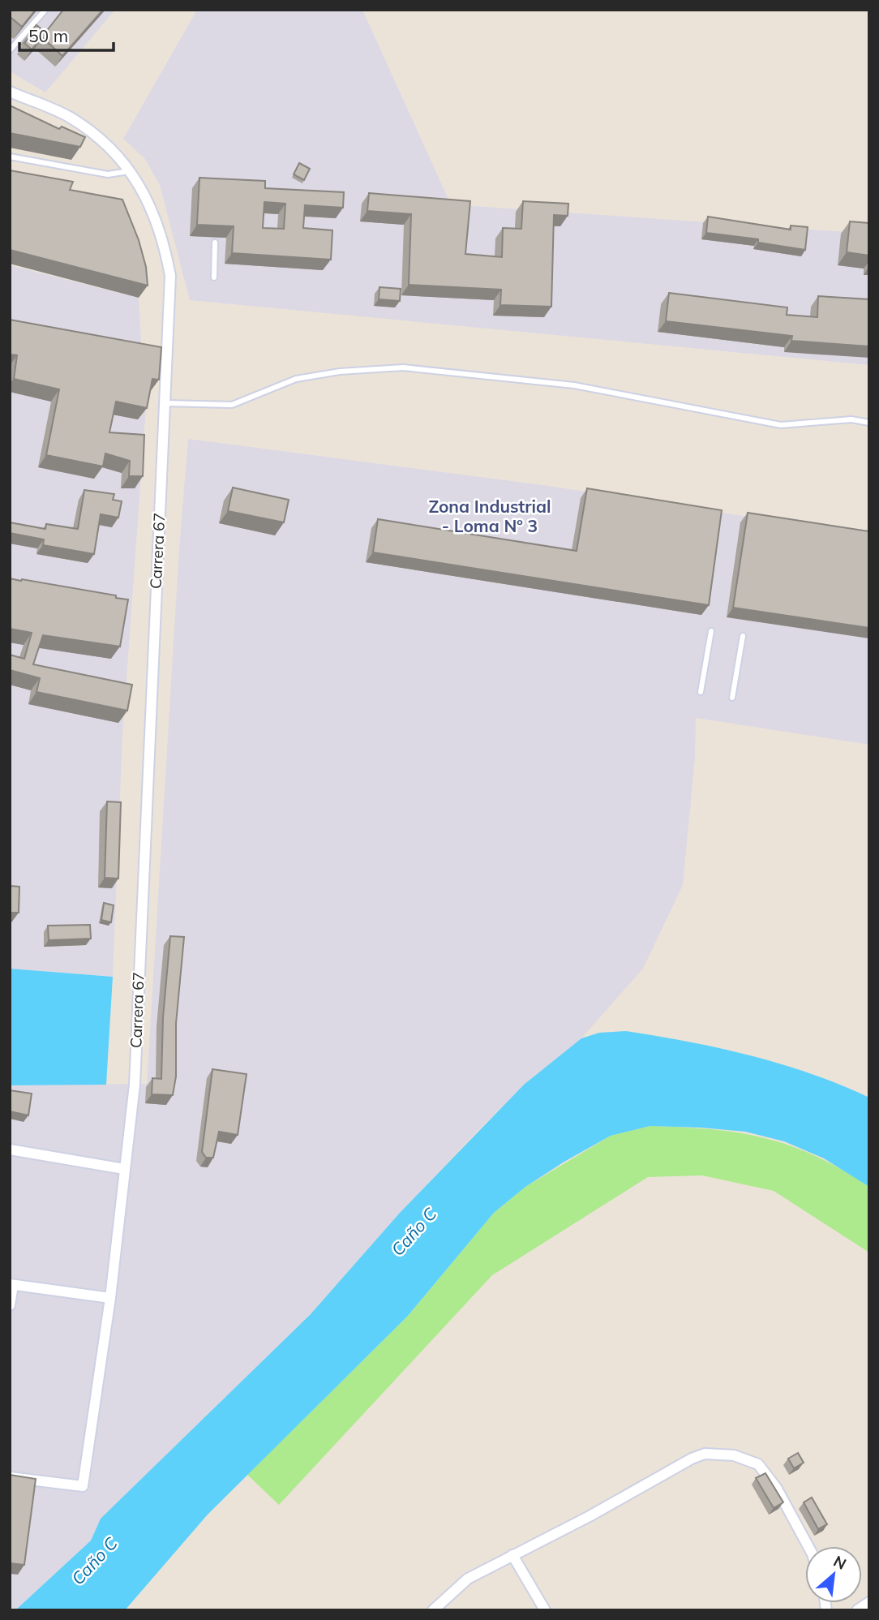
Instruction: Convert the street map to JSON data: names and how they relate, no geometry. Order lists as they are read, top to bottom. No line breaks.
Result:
{"streets":{"street":["Carrera 67"]},"districts":["Zona Industrial - Loma Nº 3"],"water":["Caño C"],"scale_bar":"50 m","north":"top right"}
